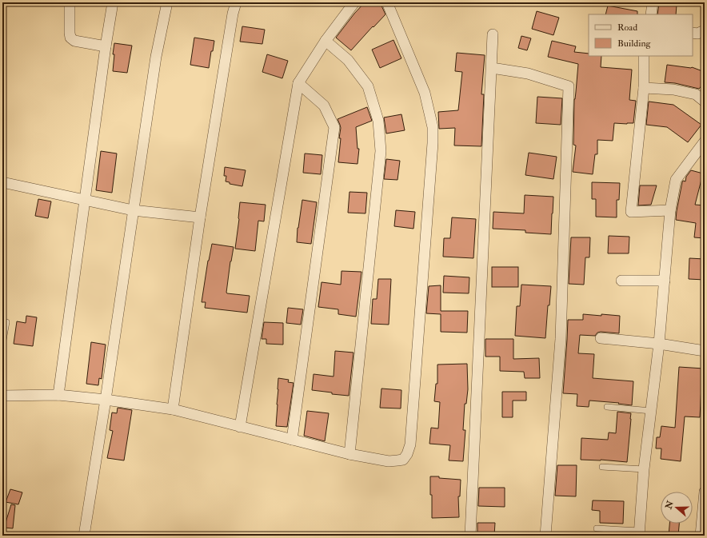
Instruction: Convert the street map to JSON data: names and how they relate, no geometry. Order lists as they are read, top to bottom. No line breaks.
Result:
{"legend":["Road","Building"],"north":"left"}
